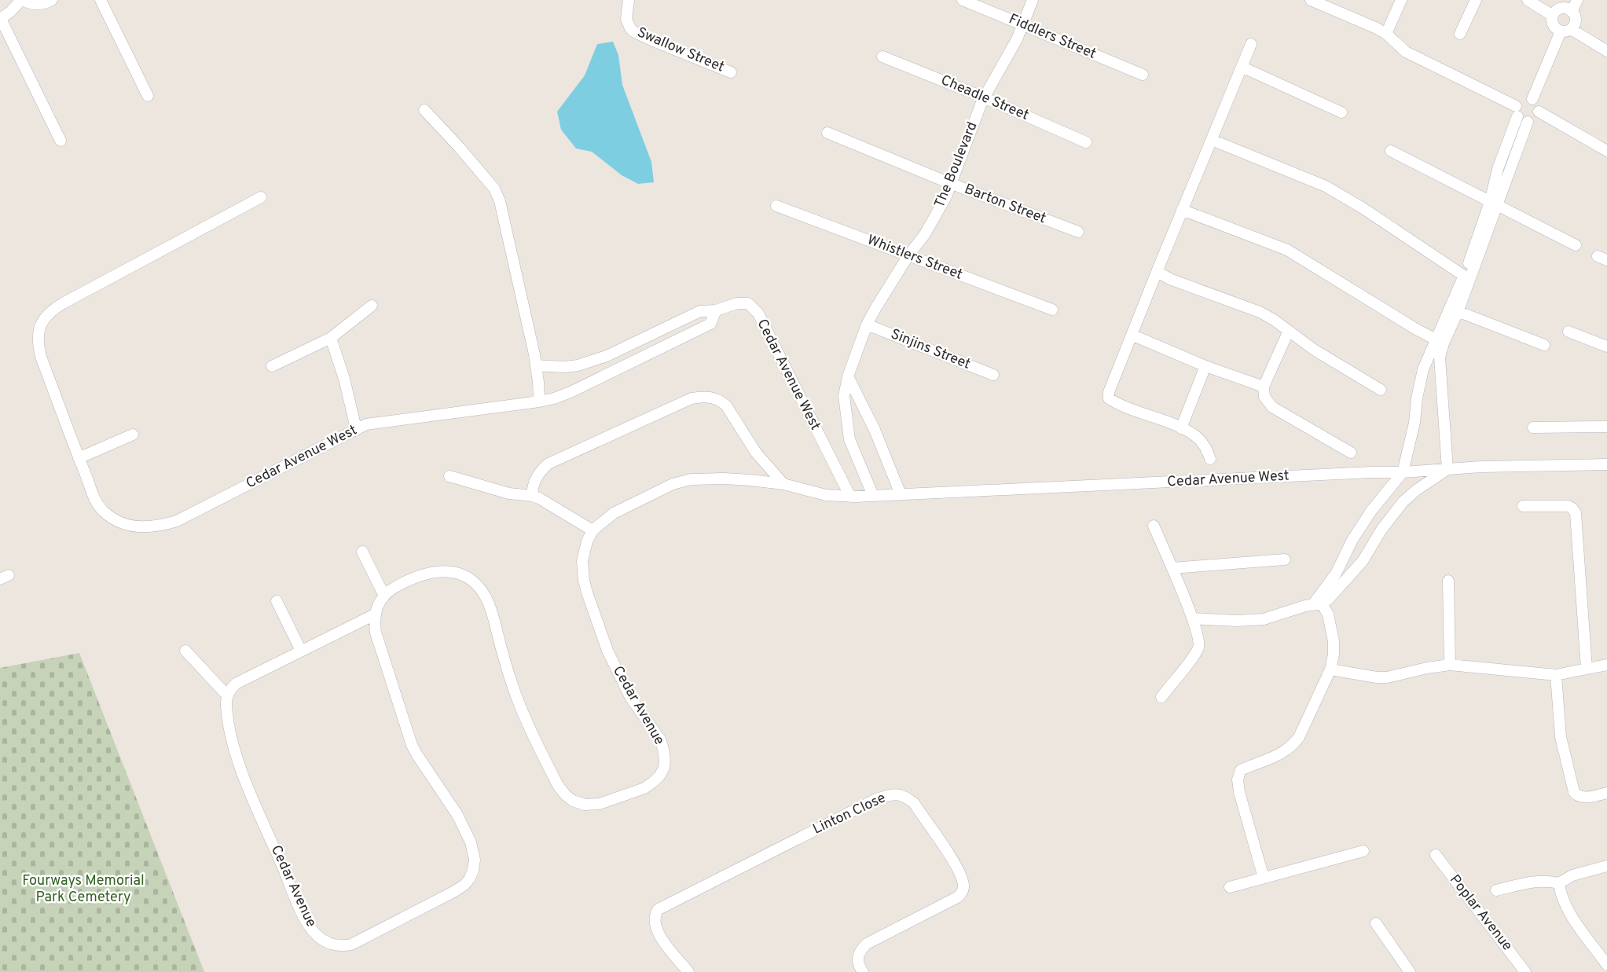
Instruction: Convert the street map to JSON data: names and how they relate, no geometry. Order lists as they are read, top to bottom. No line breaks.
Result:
{"streets":{"street":["Fiddlers Street","Swallow Street","Cheadle Street","The Boulevard","Barton Street","Whistlers Street","Sinjins Street","Cedar Avenue West","Cedar Avenue","Linton Close","Poplar Avenue"]},"crossings":[["Fiddlers Street","The Boulevard"],["Cheadle Street","The Boulevard"],["The Boulevard","Barton Street"],["The Boulevard","Whistlers Street"],["The Boulevard","Sinjins Street"],["The Boulevard","Cedar Avenue West"]],"parks":["Fourways Memorial Park Cemetery"]}
